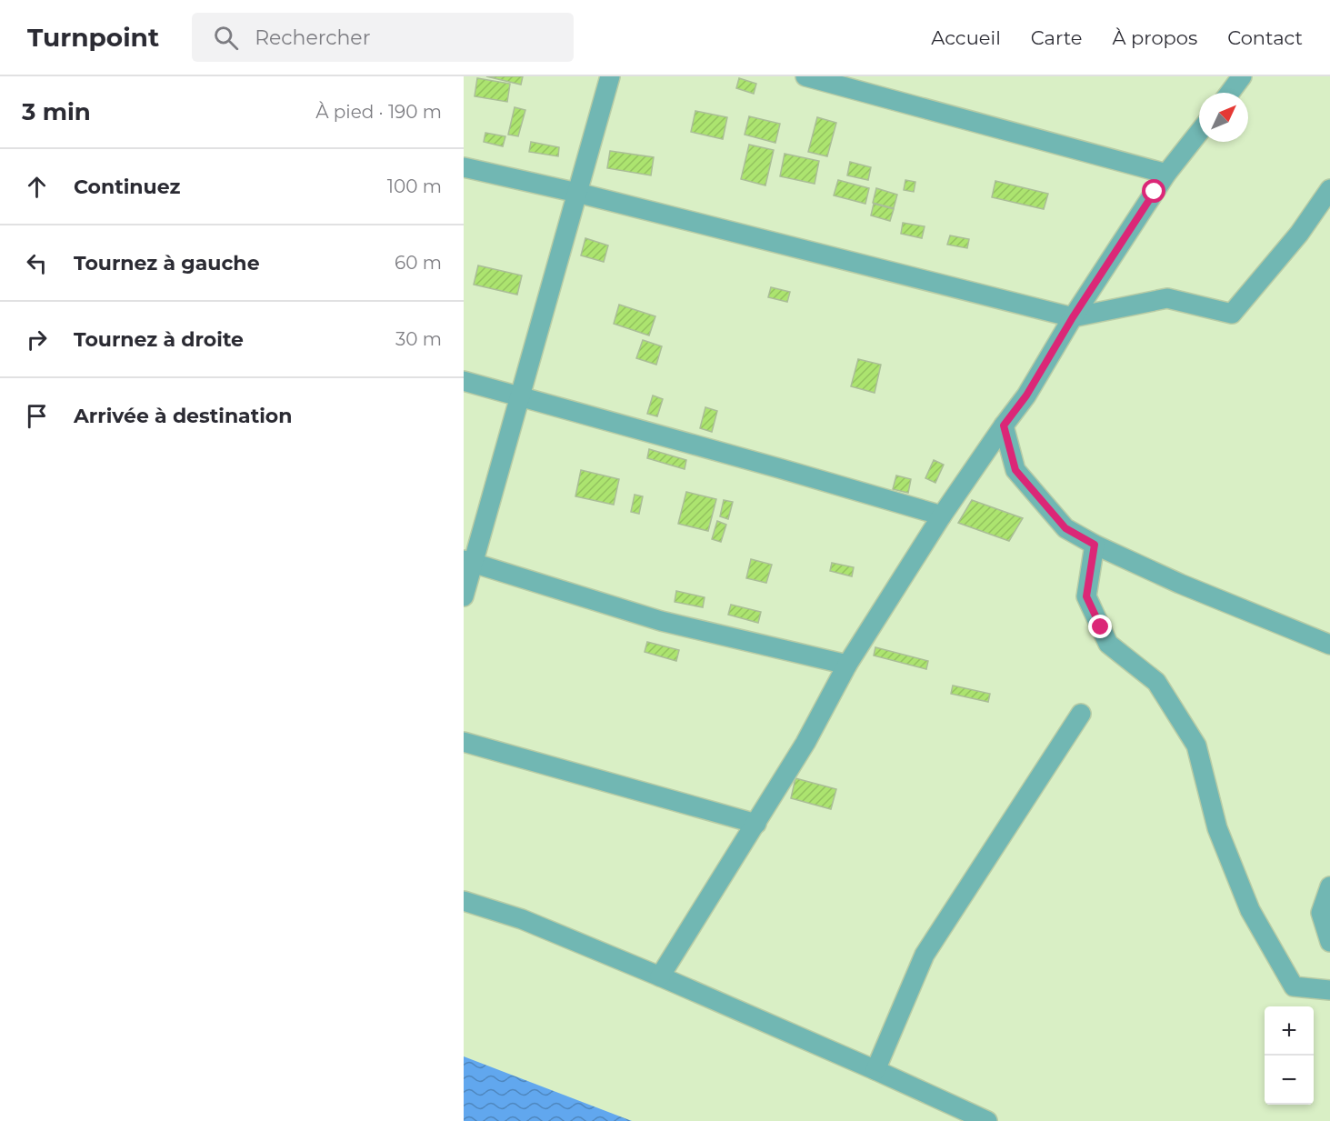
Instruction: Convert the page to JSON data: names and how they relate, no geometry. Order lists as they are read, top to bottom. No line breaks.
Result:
{"north":"top right","page":{"header":"Turnpoint","search":"Rechercher","nav":["Accueil","Carte","À propos","Contact"],"heading":["3 min","À pied · 190 m"],"list":[["Continuez","100 m"],["Tournez à gauche","60 m"],["Tournez à droite","30 m"],"Arrivée à destination"],"map_buttons":["+","−"]}}
